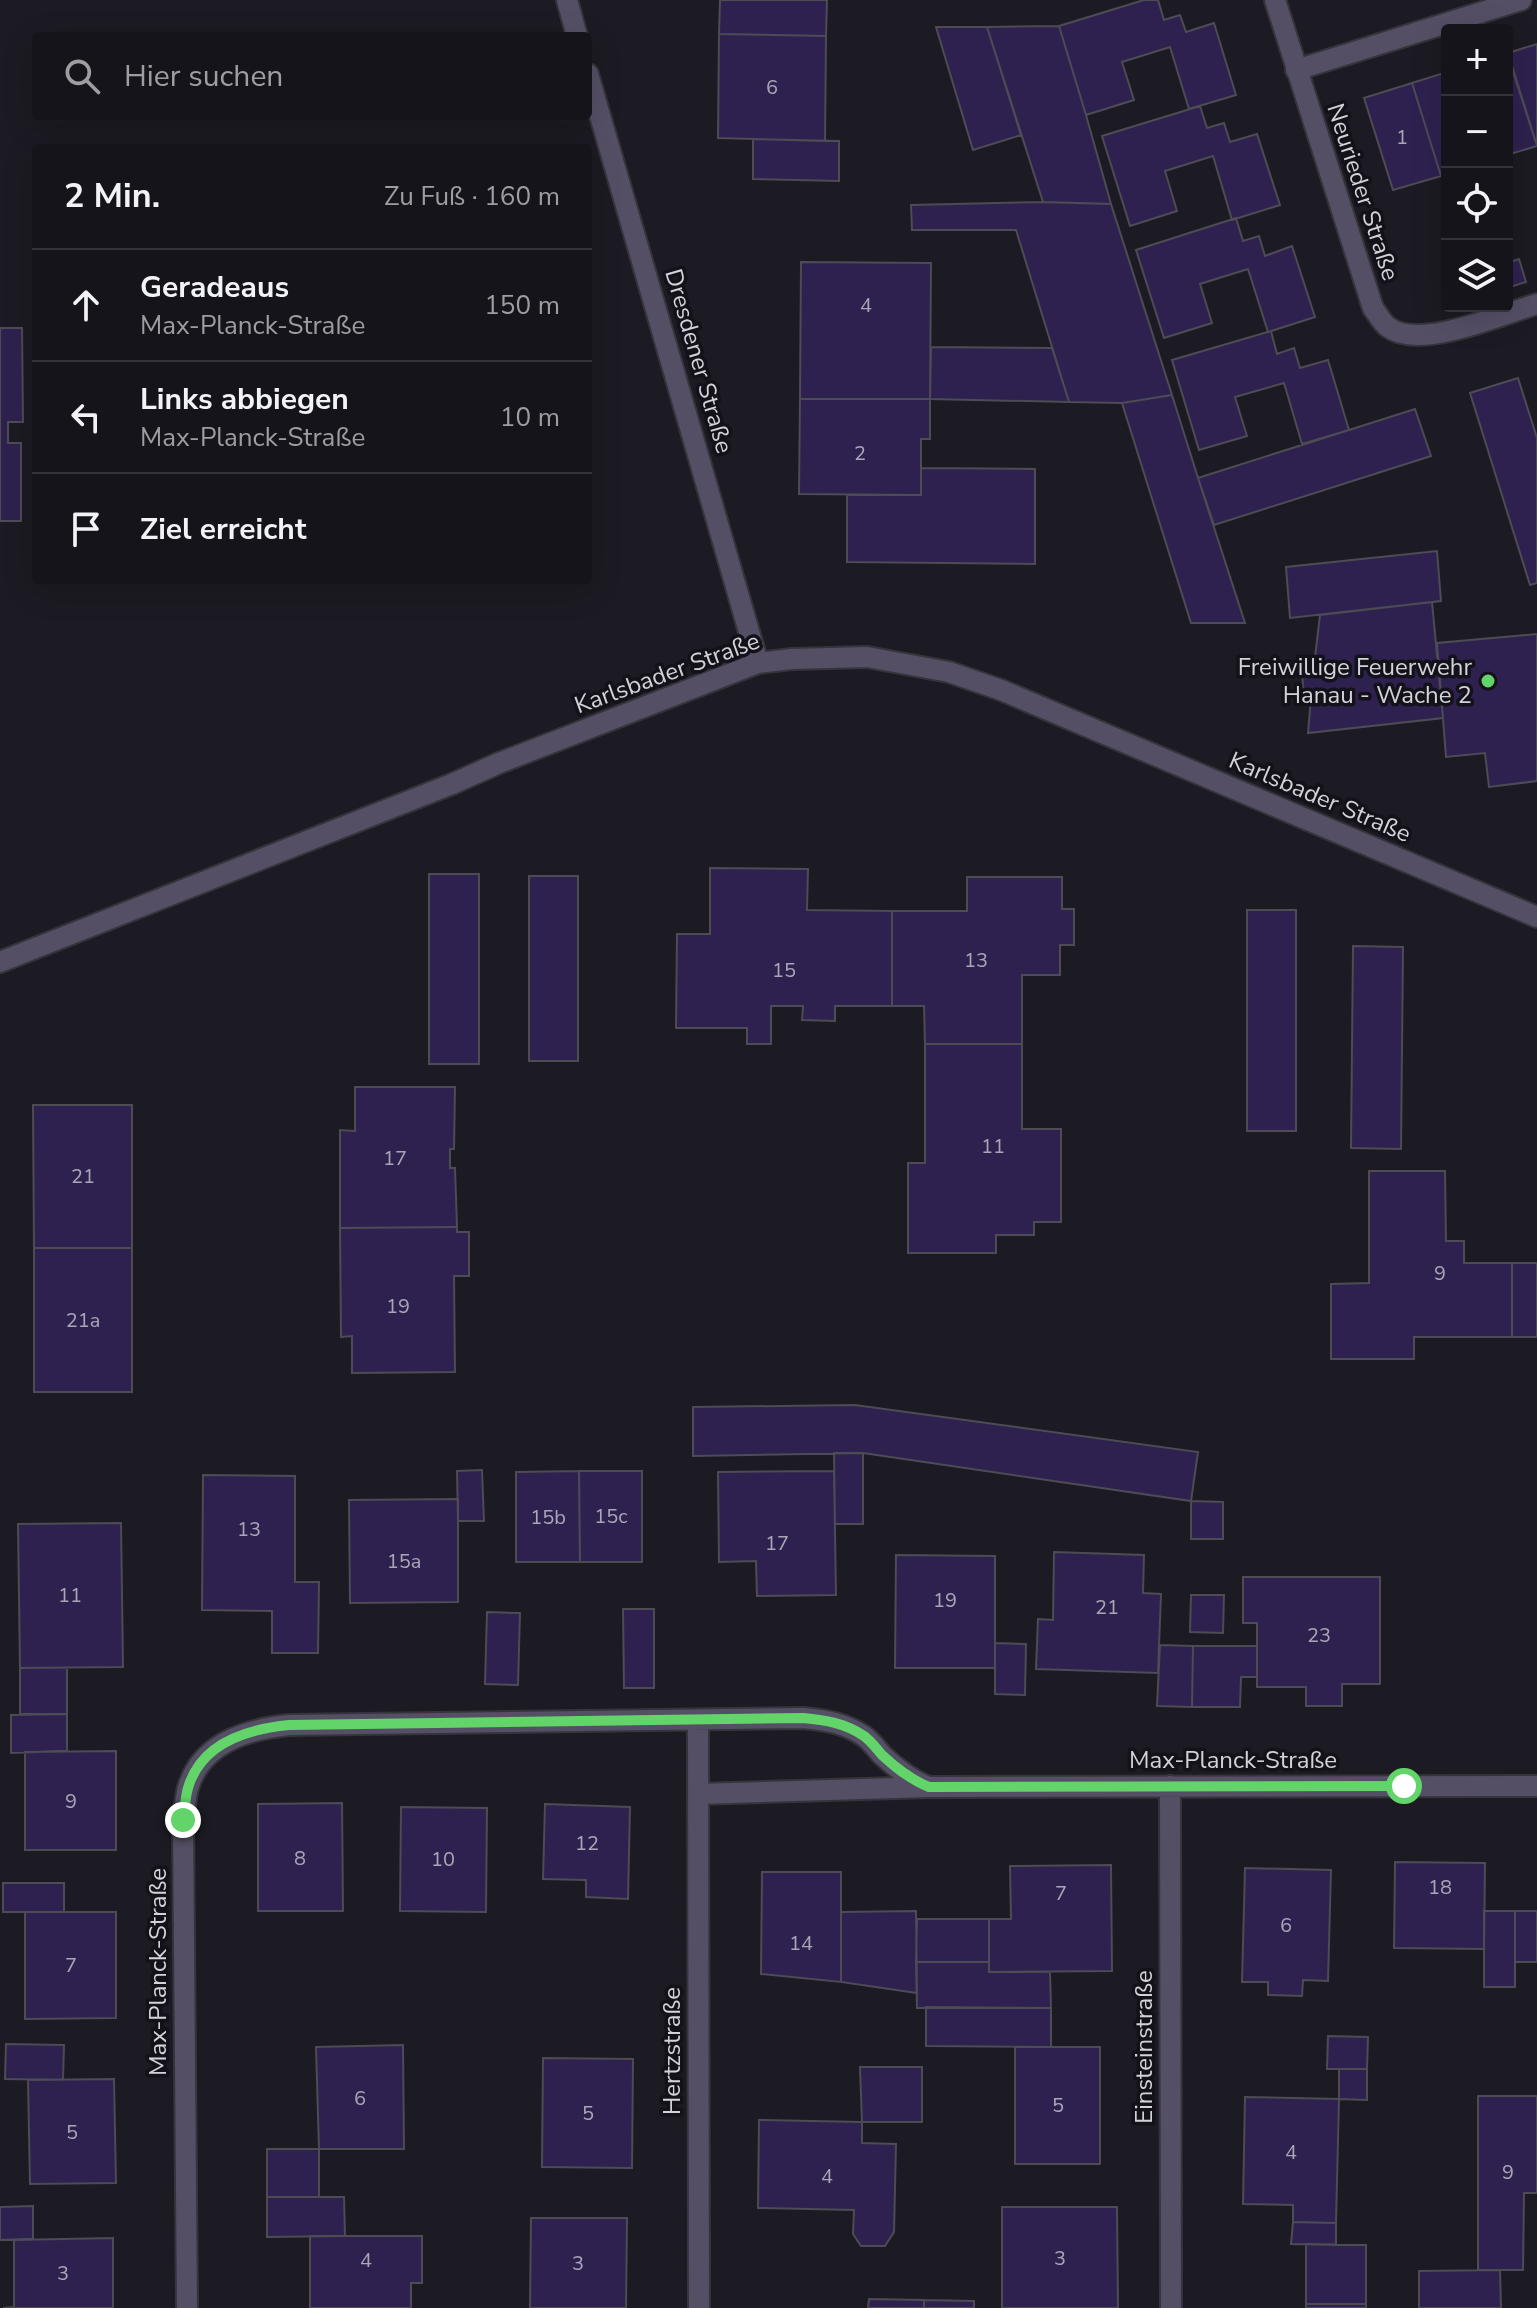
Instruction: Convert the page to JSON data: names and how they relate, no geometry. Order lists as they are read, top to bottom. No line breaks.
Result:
{"streets":{"street":["Neurieder Straße","Dresdener Straße","Karlsbader Straße","Max-Planck-Straße","Einsteinstraße","Hertzstraße"]},"crossings":[["Dresdener Straße","Karlsbader Straße"],["Max-Planck-Straße","Einsteinstraße"],["Max-Planck-Straße","Hertzstraße"]],"places":["Freiwillige Feuerwehr Hanau - Wache 2"],"house_numbers":["6","1","4","2","13","15","11","17","21","9","19","21a","15c","15b","13","17","15a","11","19","21","23","9","12","8","10","18","7","6","14","7","6","5","5","5","4","9","4","3","4","3","3"],"page":{"map_buttons":["+","−"],"search":"Hier suchen","heading":["2 Min.","Zu Fuß · 160 m"],"list":[["Geradeaus","Max-Planck-Straße","150 m"],["Links abbiegen","Max-Planck-Straße","10 m"],"Ziel erreicht"]}}
